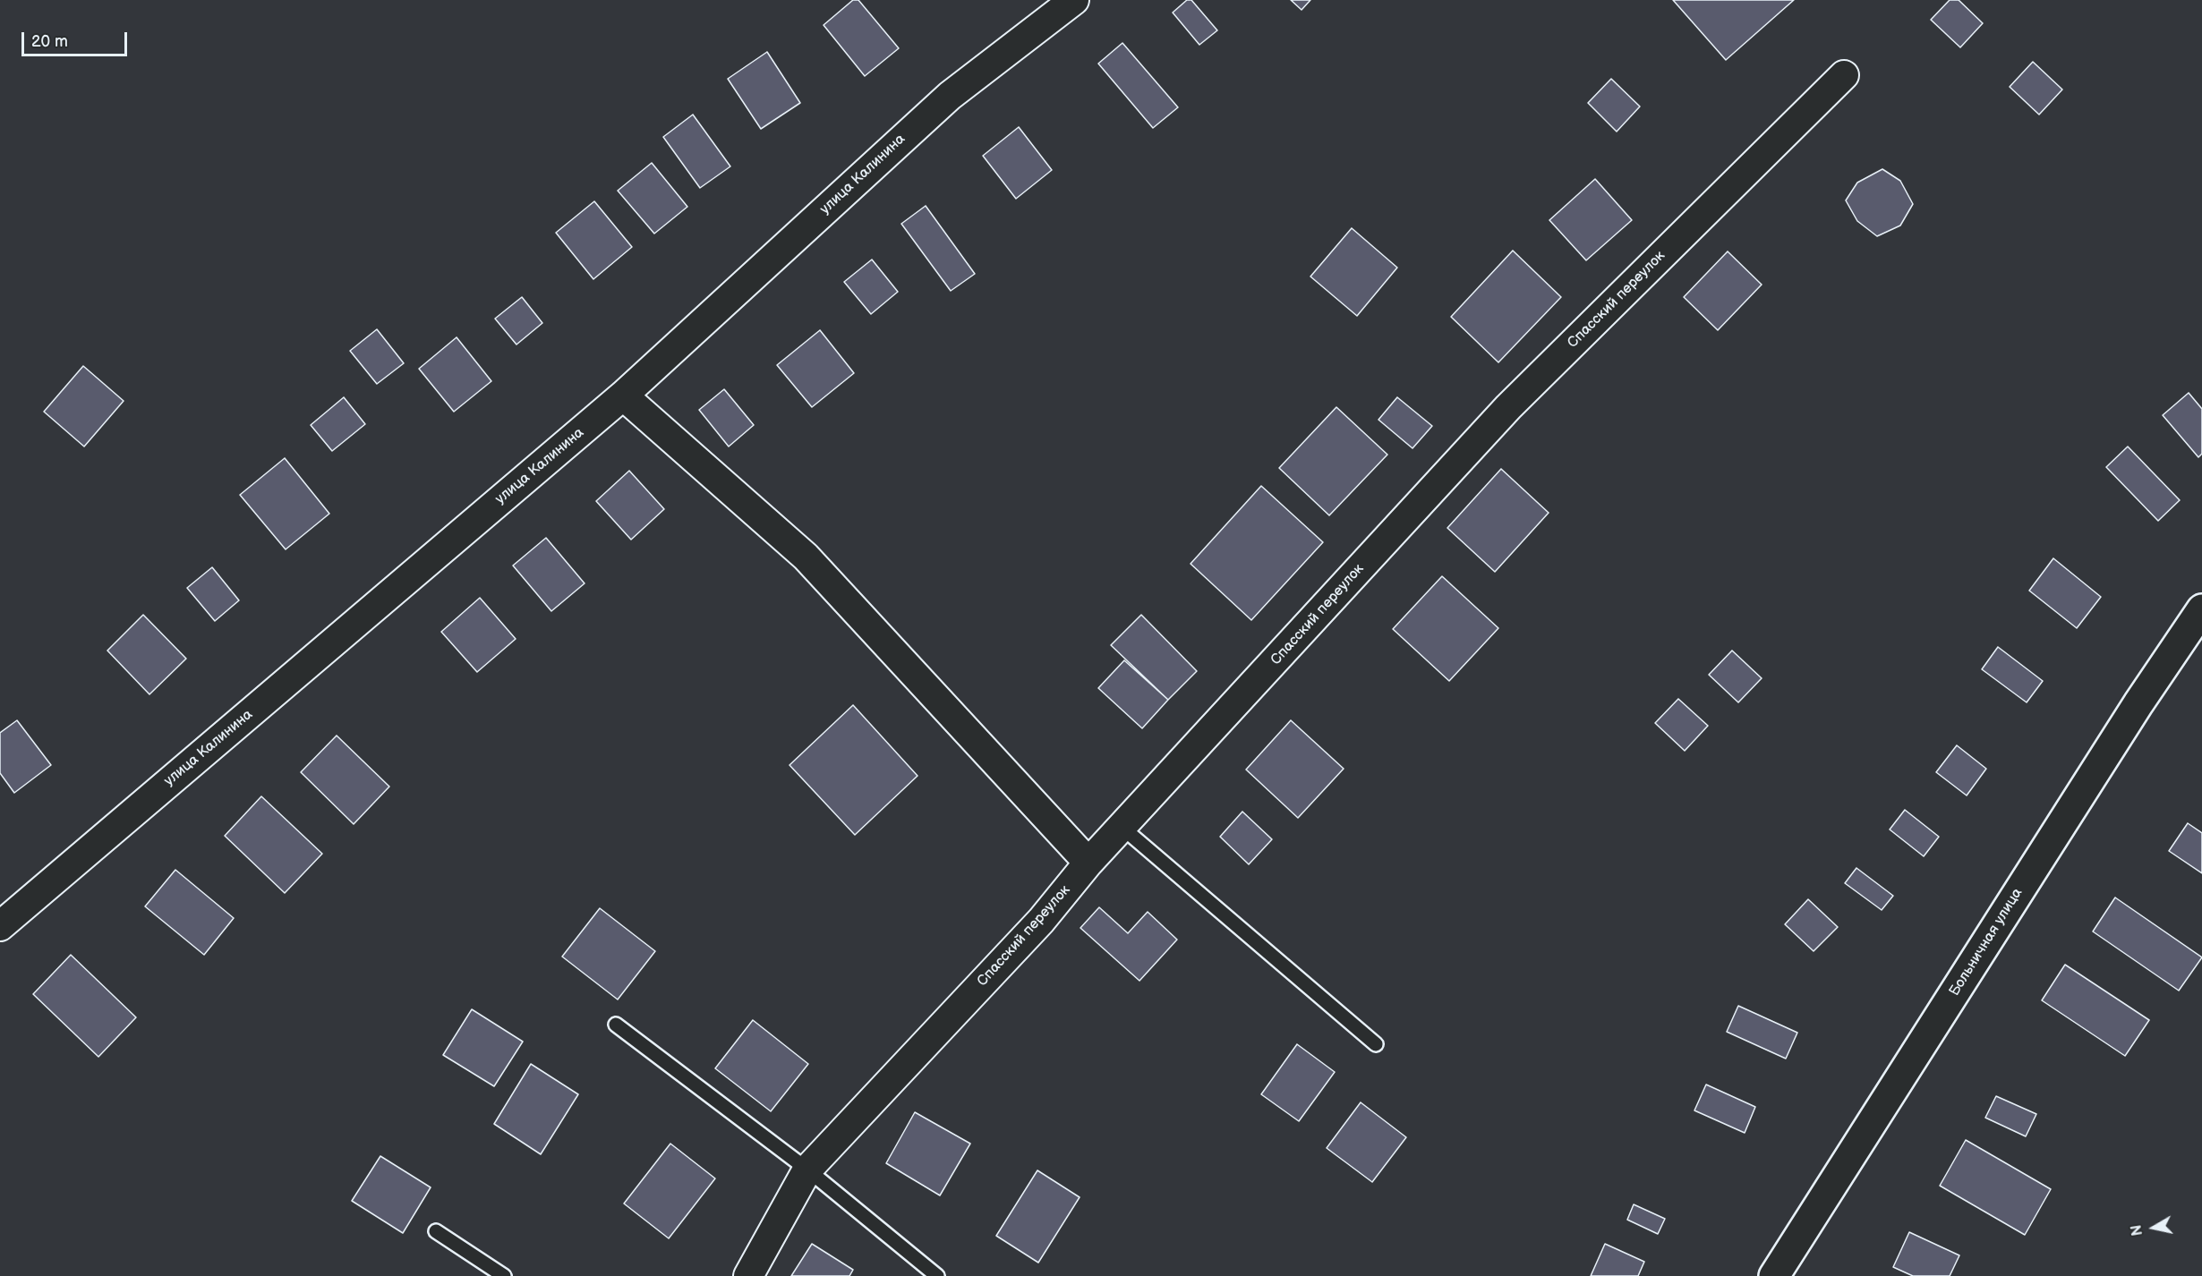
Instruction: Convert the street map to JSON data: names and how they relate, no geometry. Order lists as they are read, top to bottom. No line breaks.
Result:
{"streets":{"street":["улица Калинина","Спасский переулок","Больничная улица"]},"scale_bar":"20 m","north":"left"}
